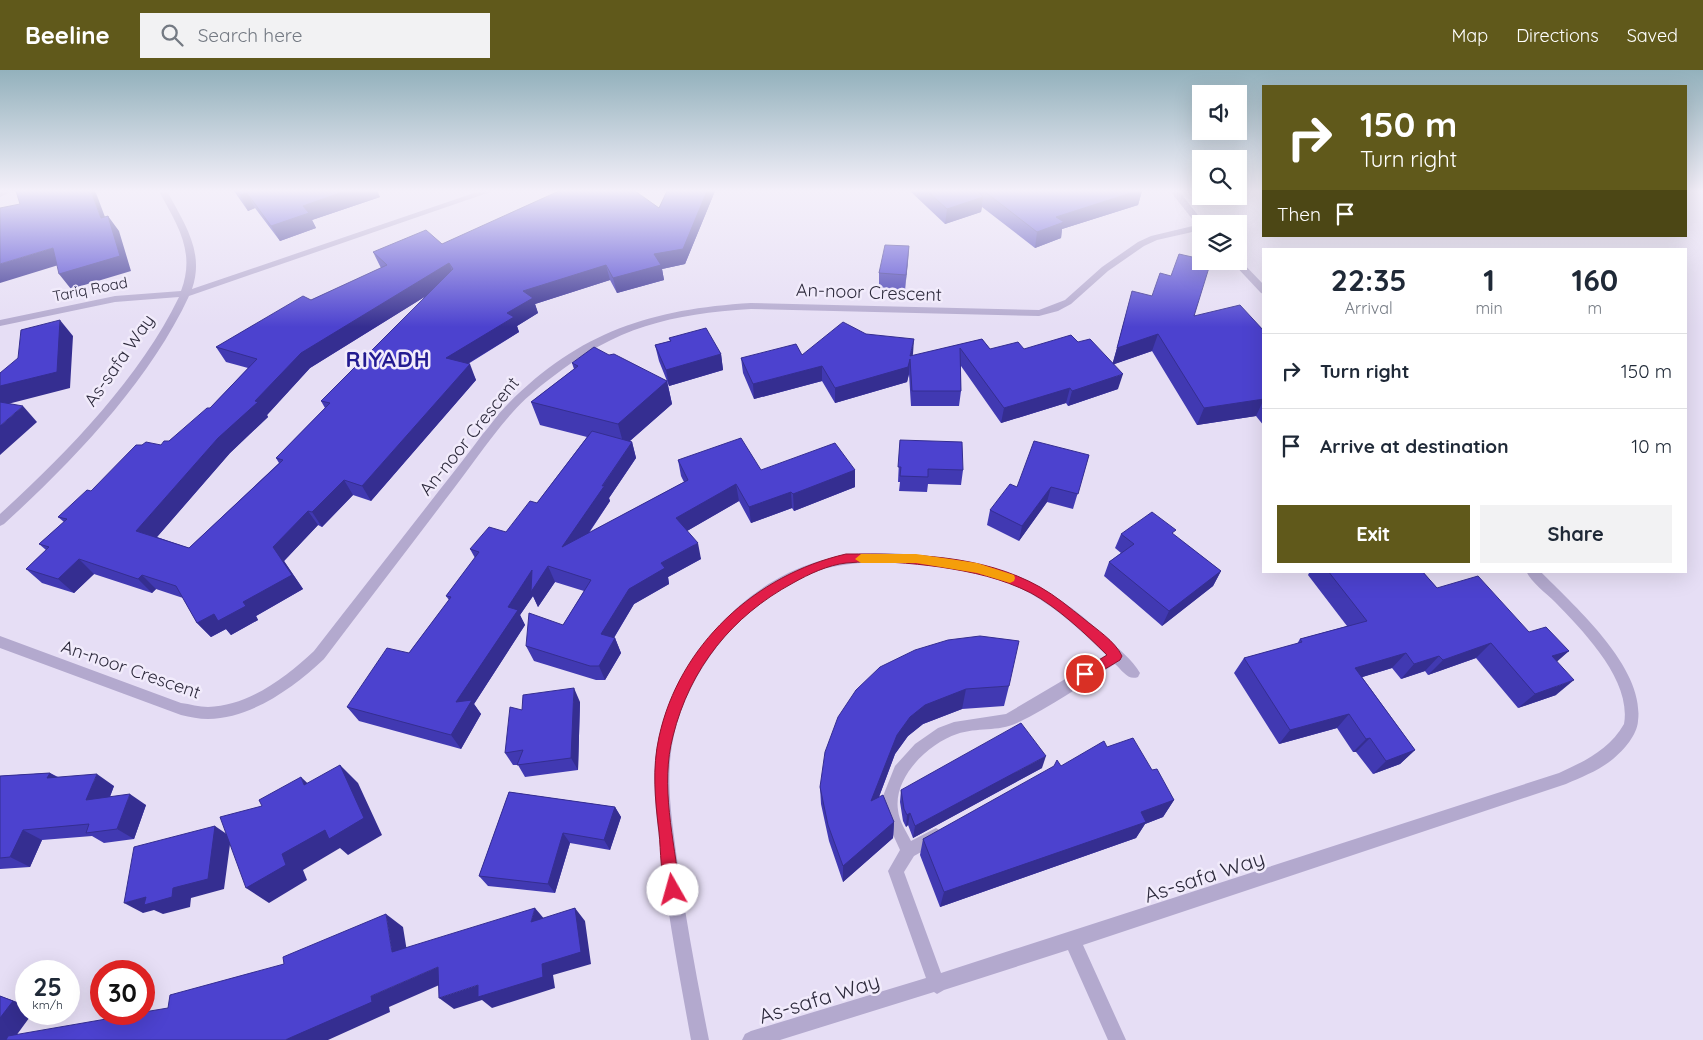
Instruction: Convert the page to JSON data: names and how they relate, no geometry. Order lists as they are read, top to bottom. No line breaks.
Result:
{"streets":{"street":["Tariq Road","An-noor Crescent","As-safa Way"]},"crossings":[["Tariq Road","As-safa Way"]],"districts":["RIYADH"],"page":{"header":"Beeline","search":"Search here","nav":["Map","Directions","Saved"],"turn":["150 m","Turn right"],"then":"Then","eta":["22:35","Arrival","1","min","160","m"],"list":[{"name":"Turn right","value":"150 m"},{"name":"Arrive at destination","value":"10 m"}],"buttons":["Exit","Share"],"speed":"25 km/h","limit":"30"}}
